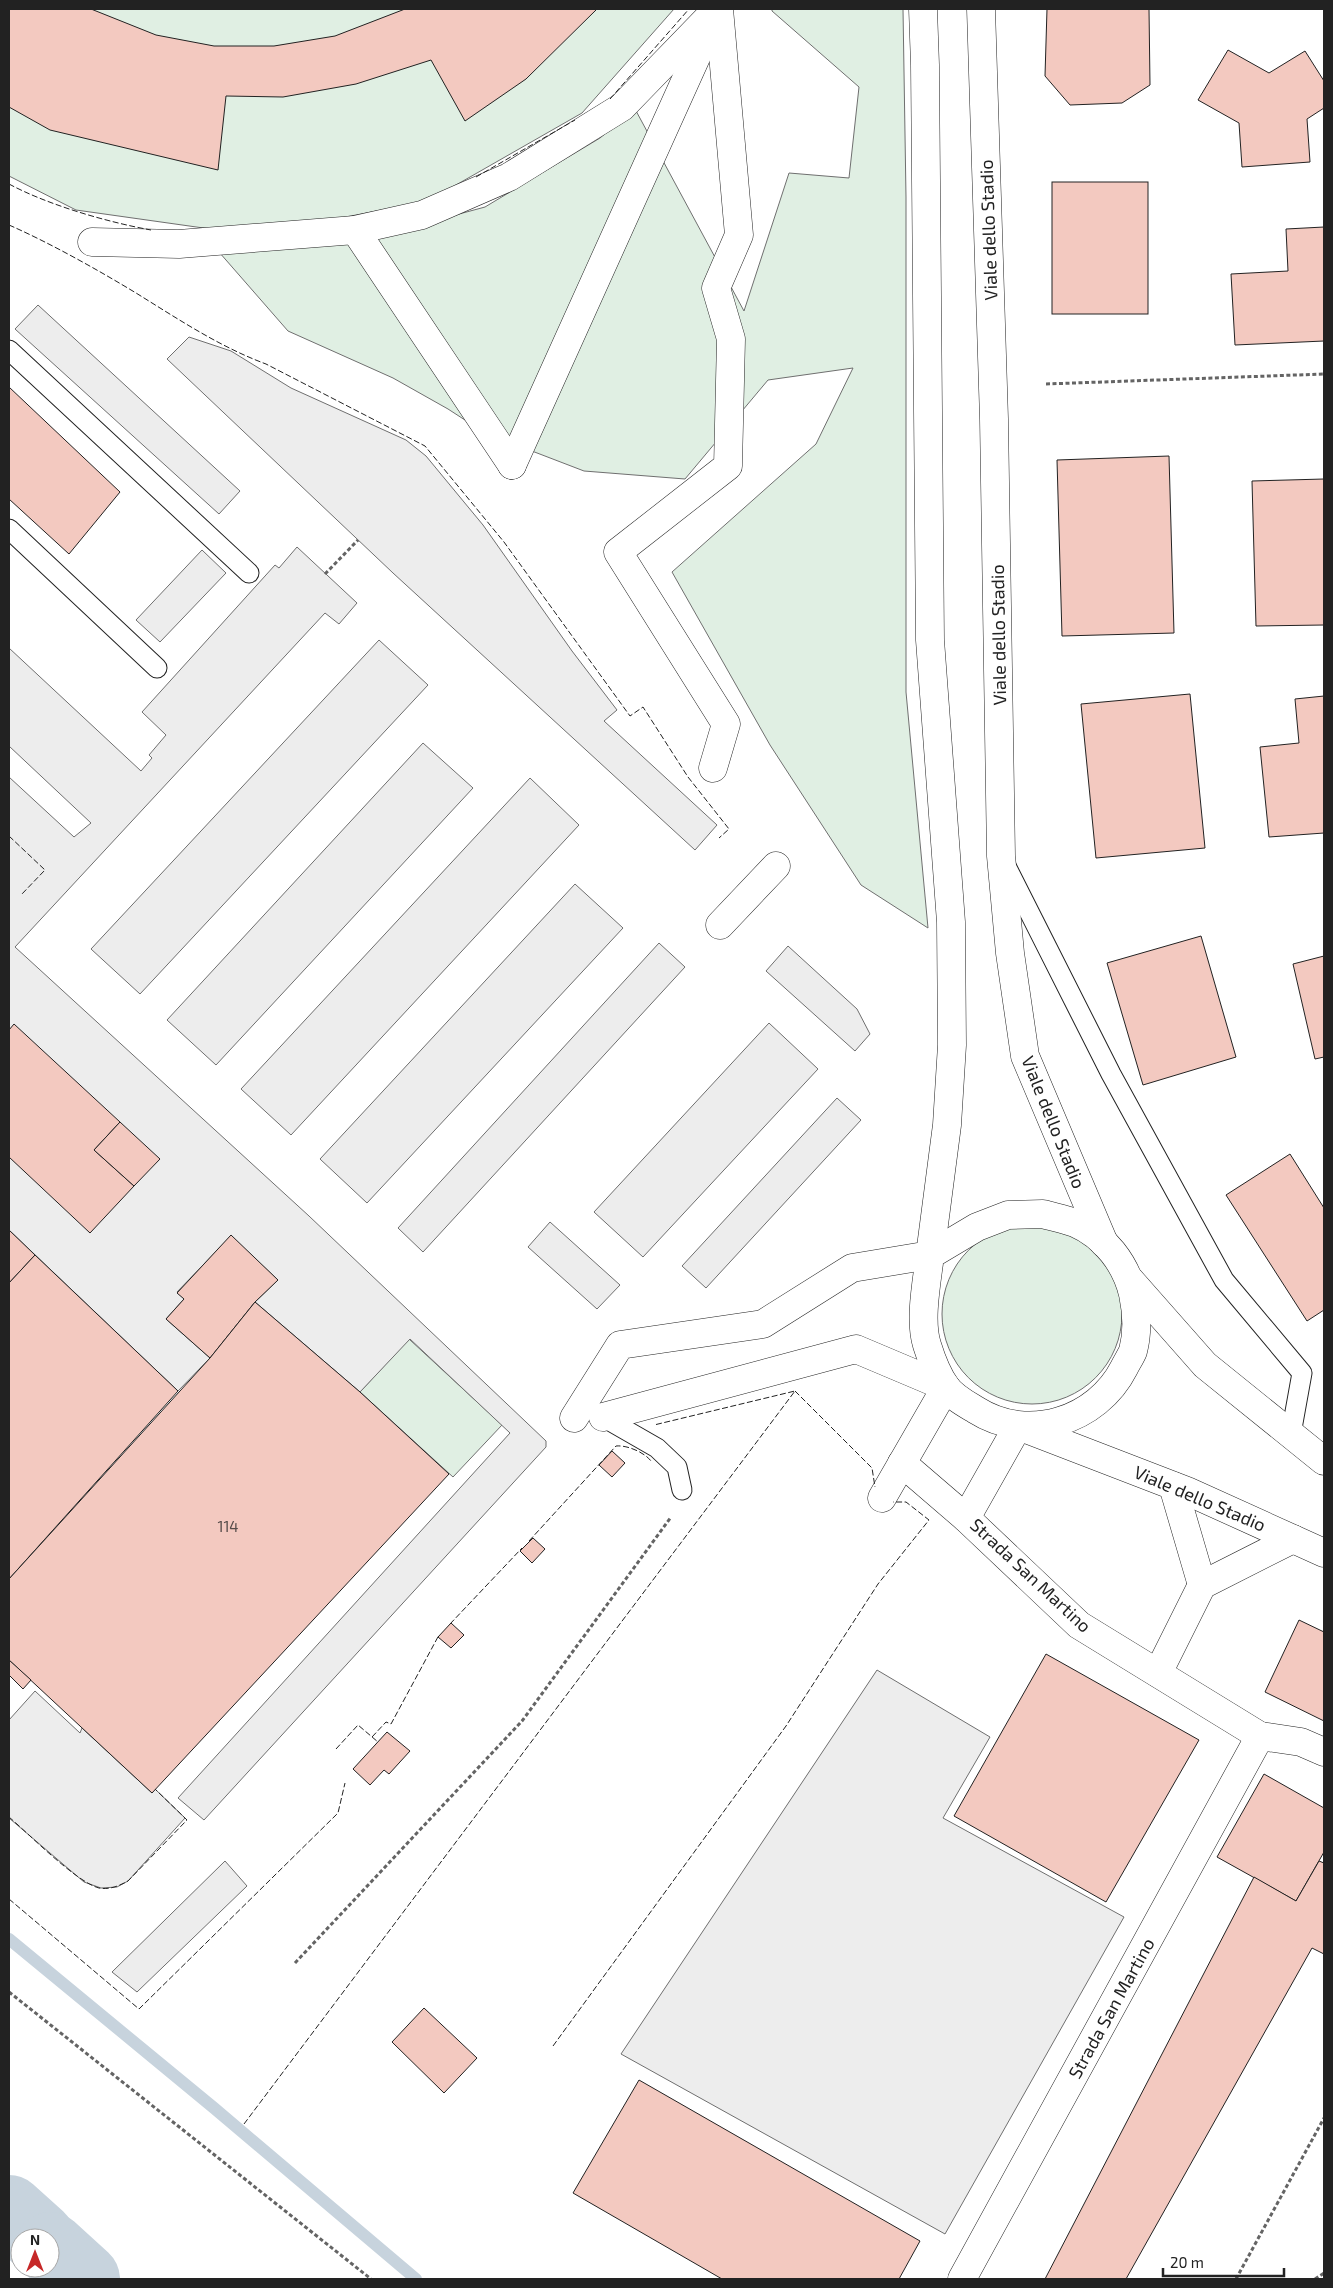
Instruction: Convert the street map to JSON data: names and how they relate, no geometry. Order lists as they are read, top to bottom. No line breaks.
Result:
{"streets":{"street":["Viale dello Stadio","Strada San Martino"]},"crossings":[["Viale dello Stadio","Strada San Martino"]],"house_numbers":["114"],"scale_bar":"20 m","north":"top"}
